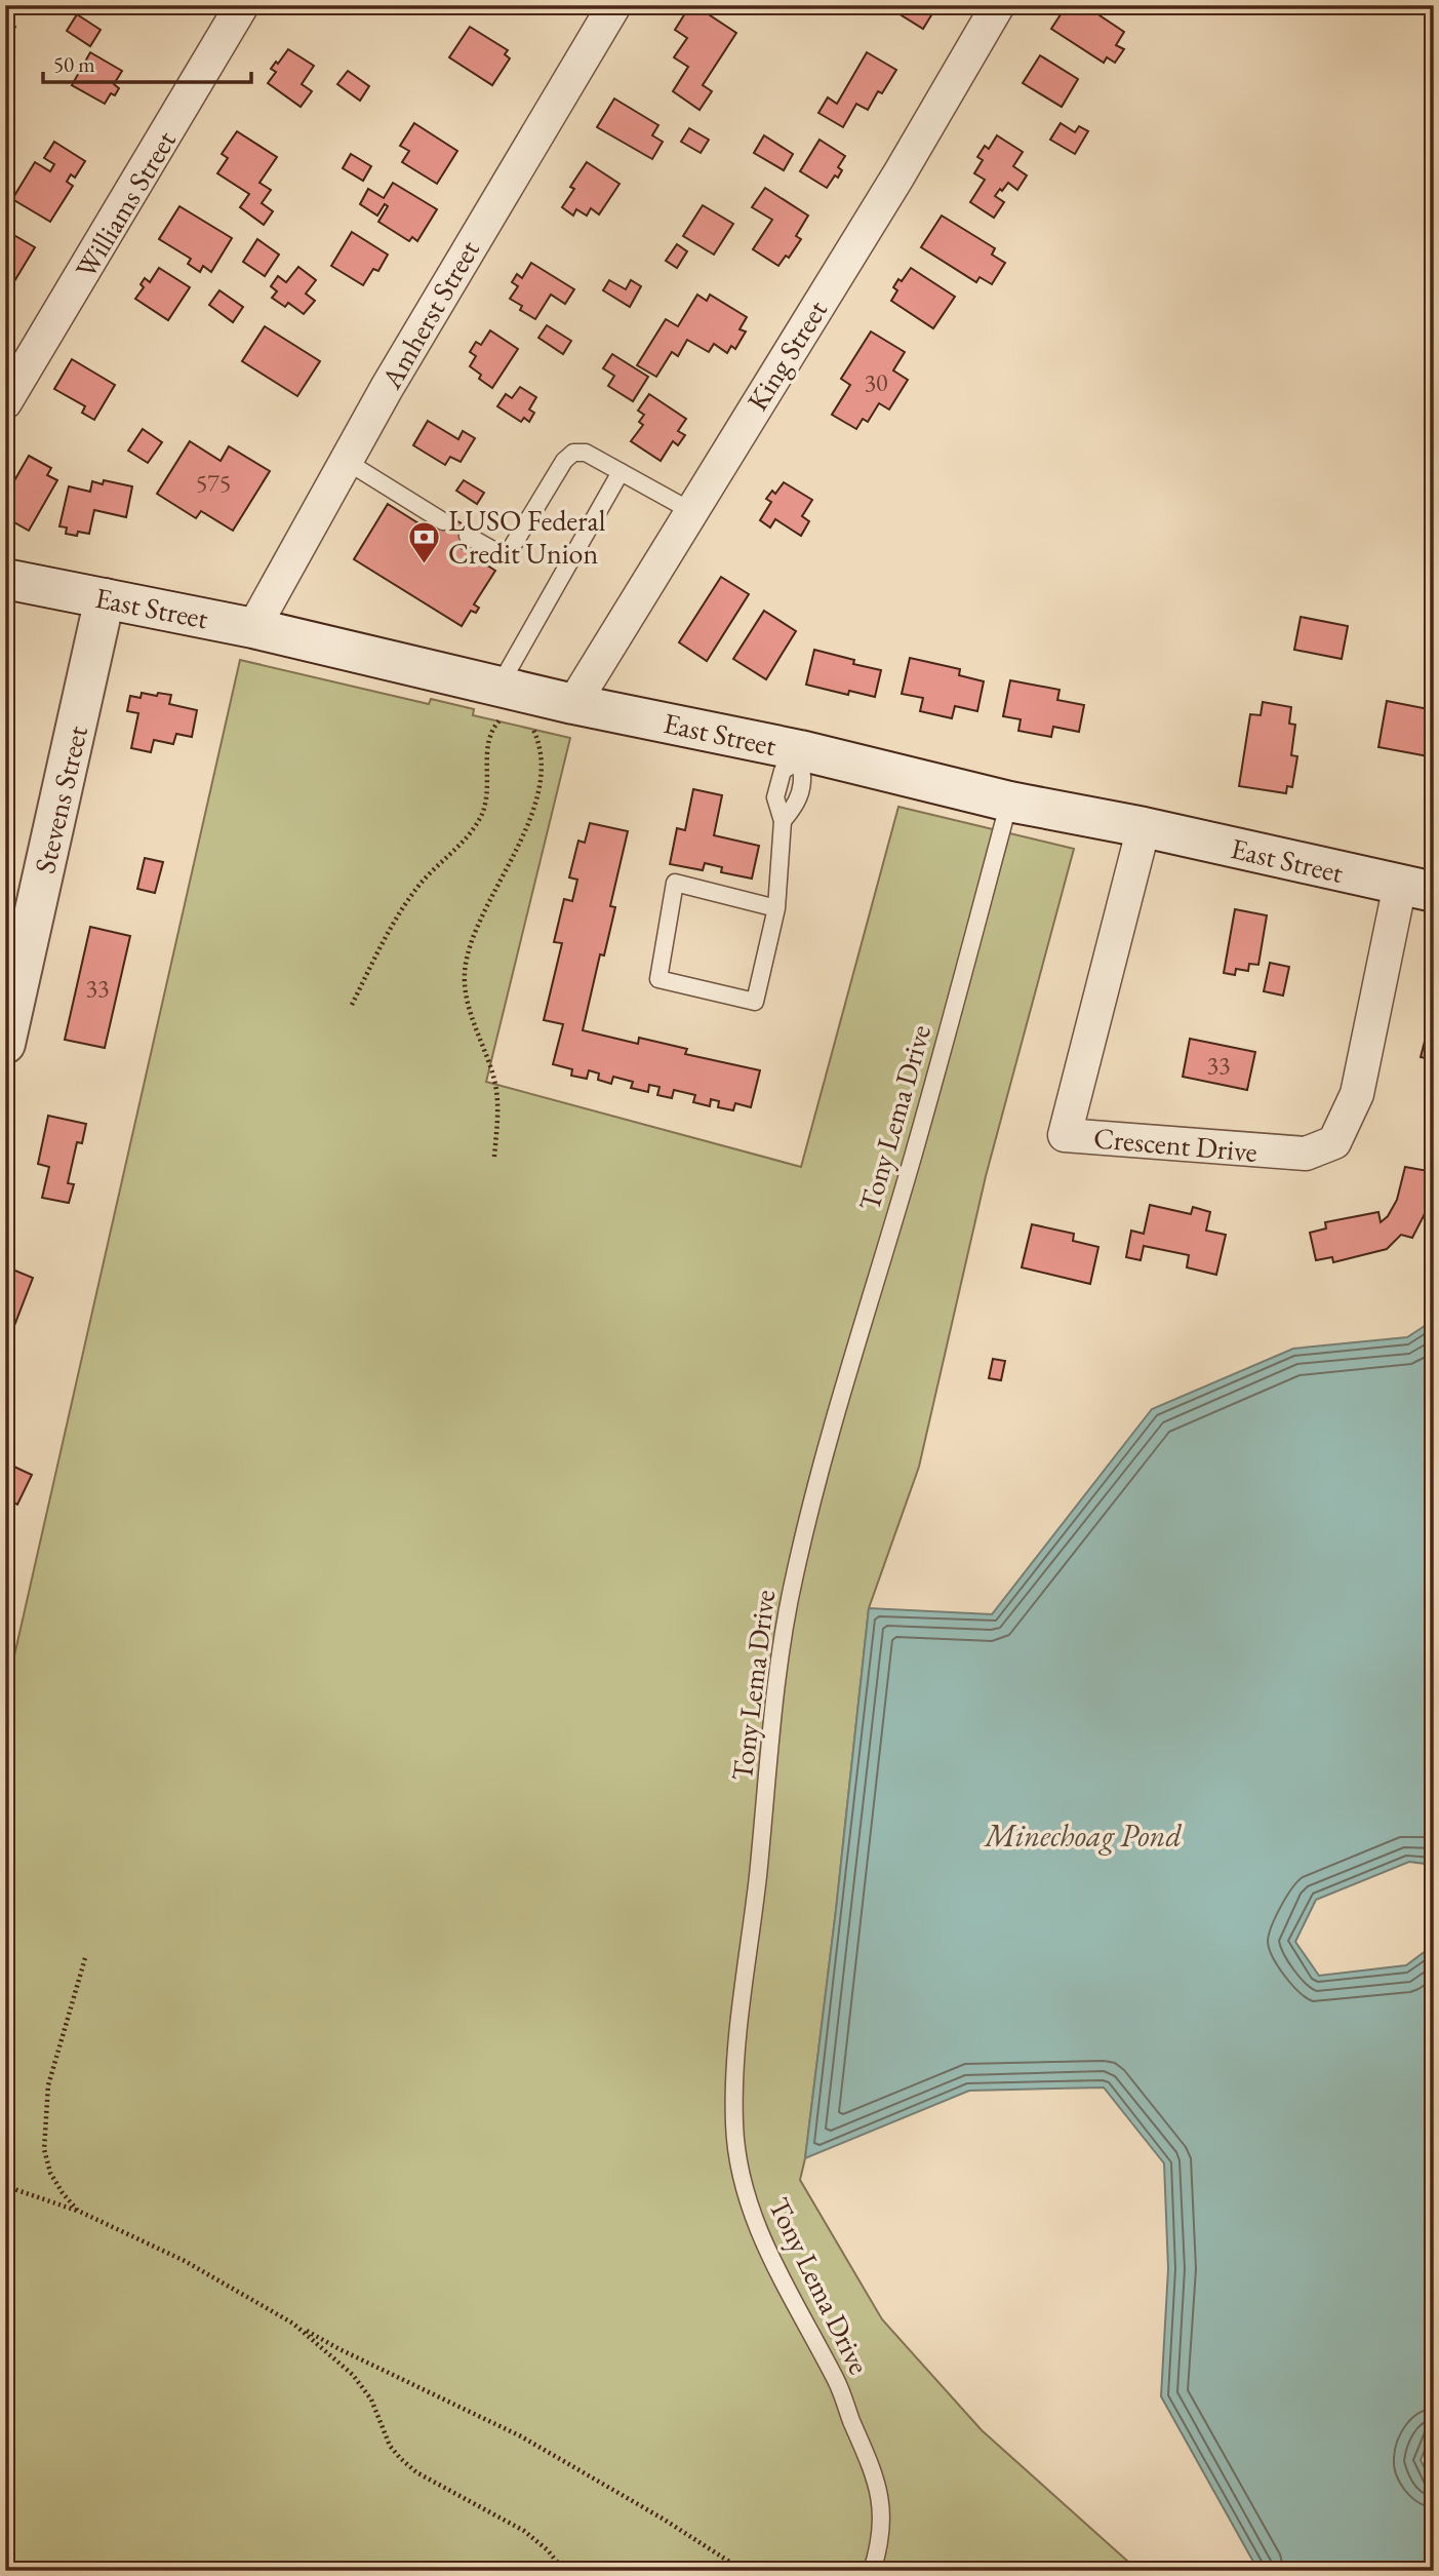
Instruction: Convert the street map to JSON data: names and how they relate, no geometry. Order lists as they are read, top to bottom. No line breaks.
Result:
{"streets":{"main road":["East Street","Stevens Street"],"street":["Williams Street","Amherst Street","King Street","Crescent Drive"],"lane":["Tony Lema Drive"]},"crossings":[["Amherst Street","East Street"],["King Street","East Street"],["East Street","Stevens Street"],["East Street","Tony Lema Drive"],["East Street","Crescent Drive"]],"water":["Minechoag Pond"],"places":{"bank":["LUSO Federal Credit Union"]},"house_numbers":["30","575","33","33"],"scale_bar":"50 m"}
